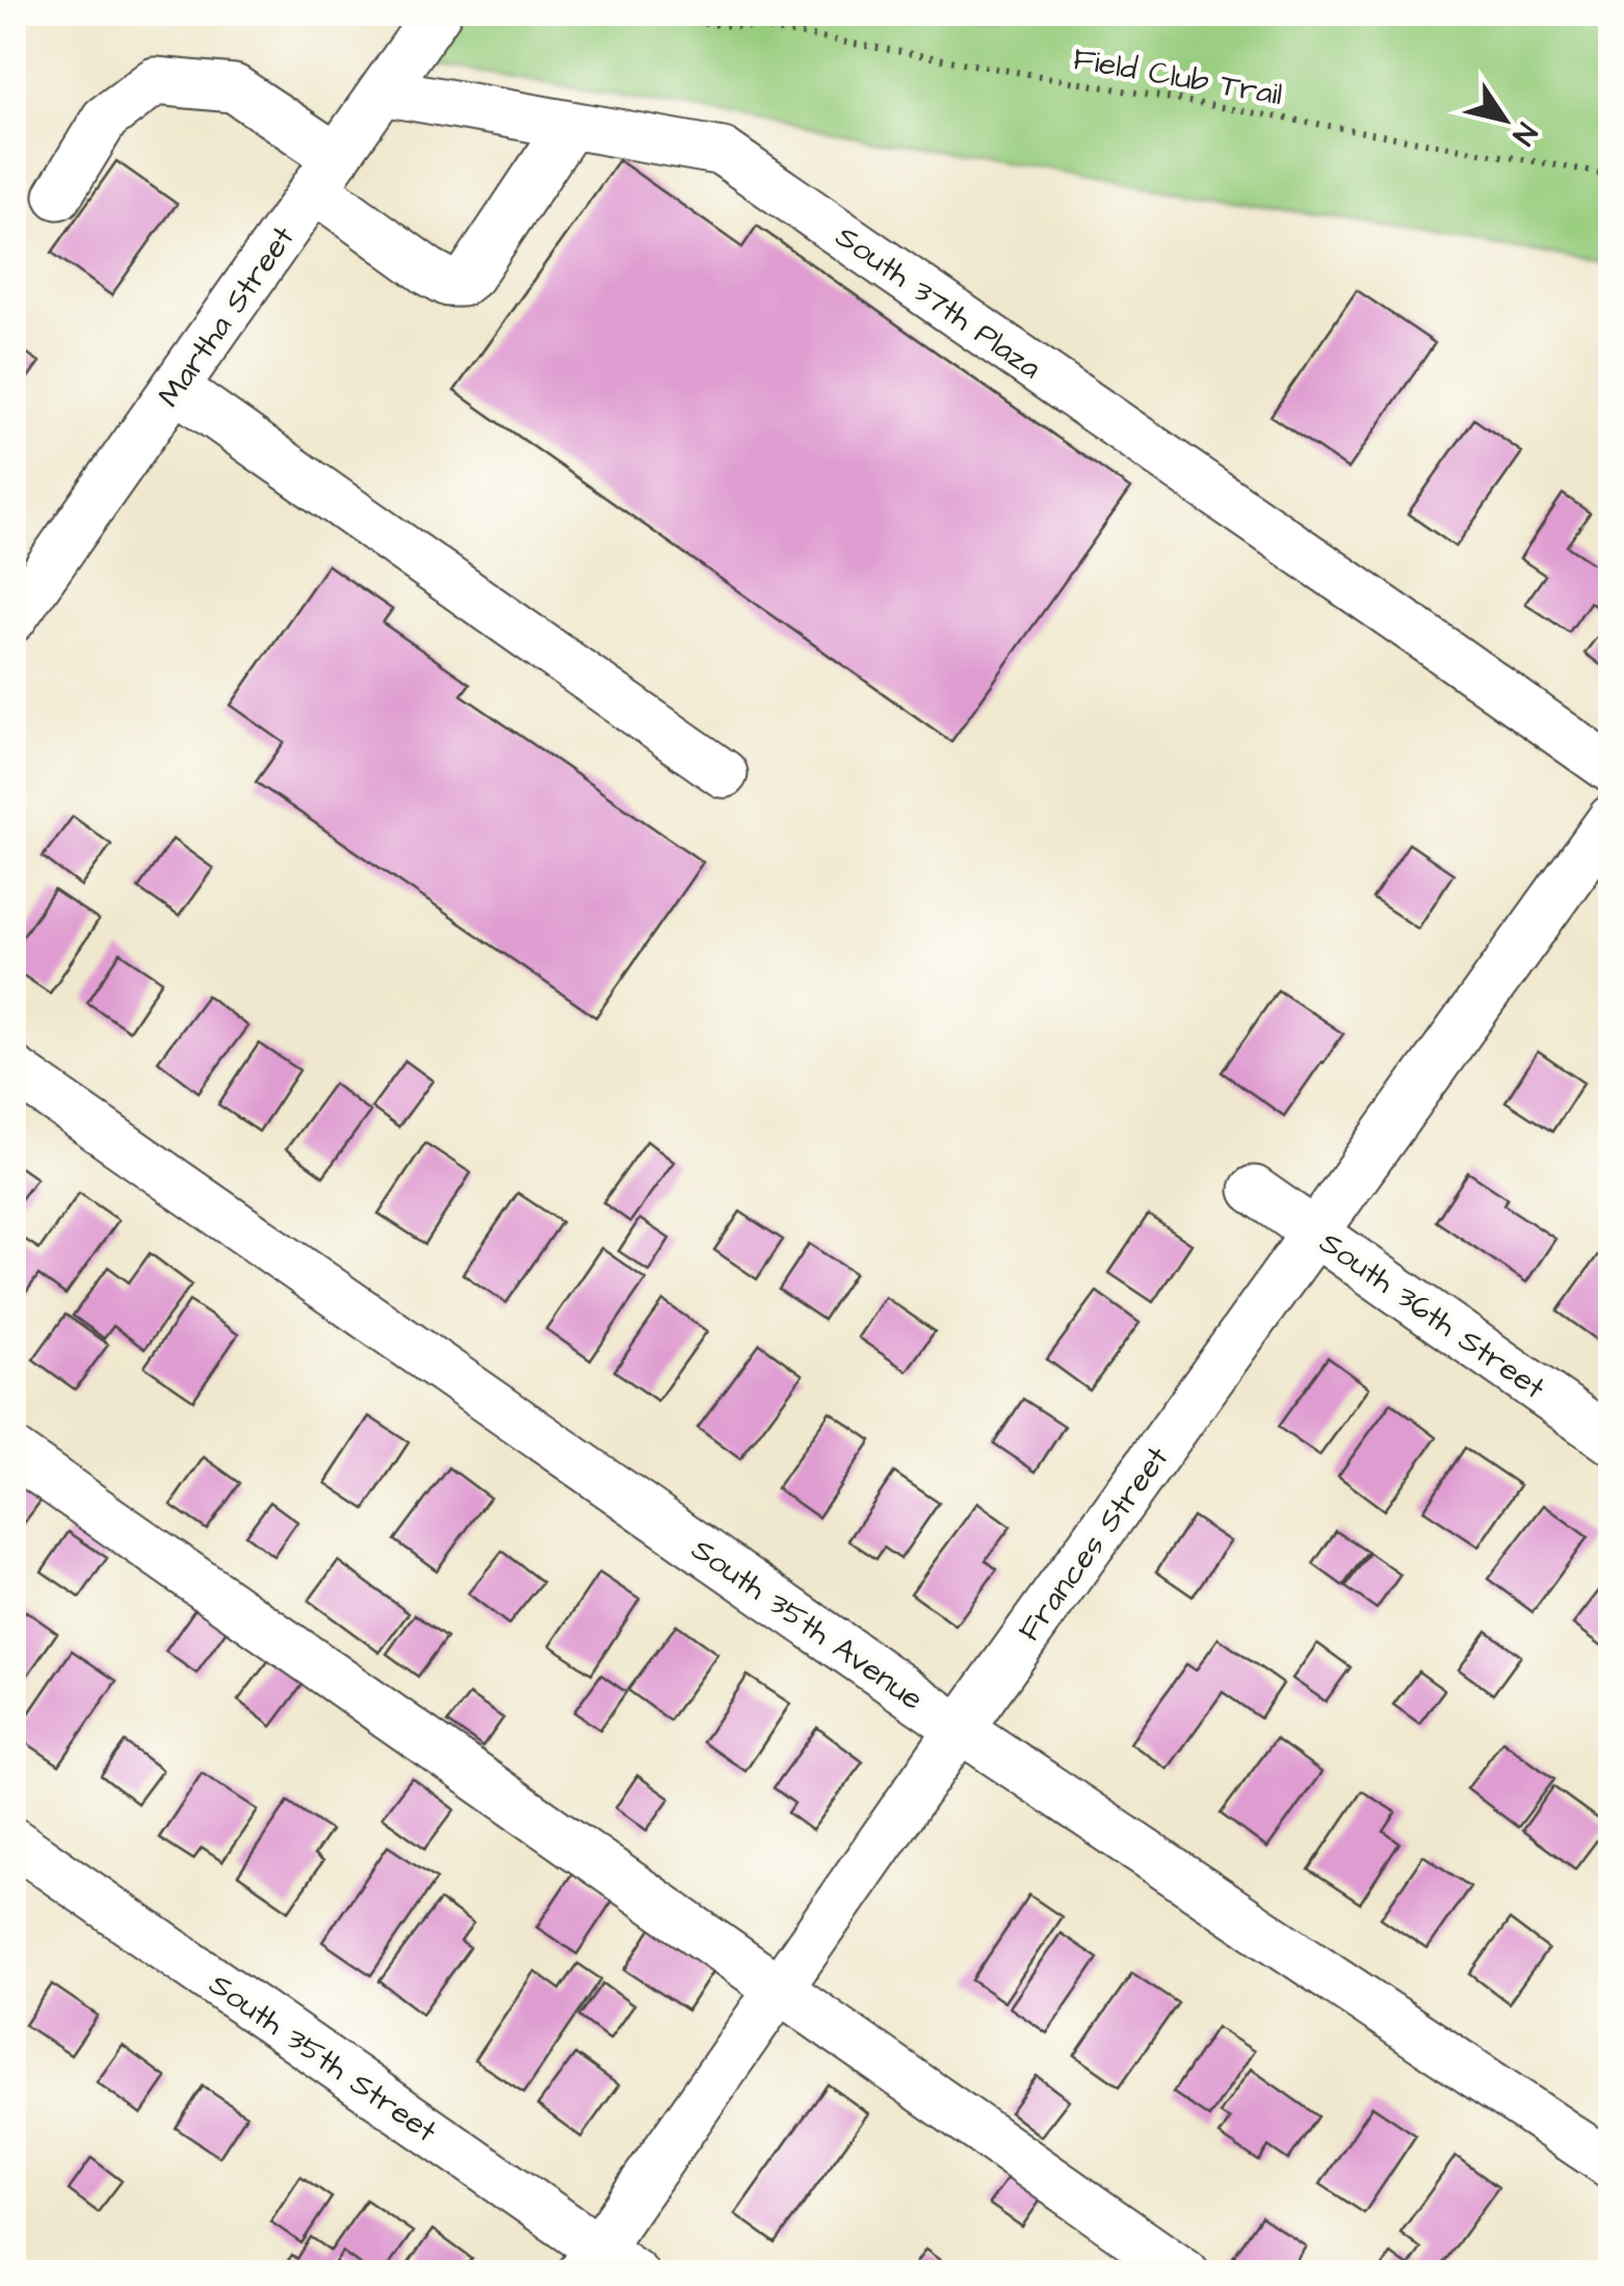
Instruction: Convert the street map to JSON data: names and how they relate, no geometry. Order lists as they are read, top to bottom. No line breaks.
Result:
{"streets":{"street":["South 37th Plaza","Martha Street","South 36th Street","Frances Street","South 35th Avenue","South 35th Street"],"path":["Field Club Trail"]},"crossings":[["South 37th Plaza","Martha Street"],["South 36th Street","Frances Street"],["Frances Street","South 35th Avenue"],["Frances Street","South 35th Street"]],"north":"bottom right"}
